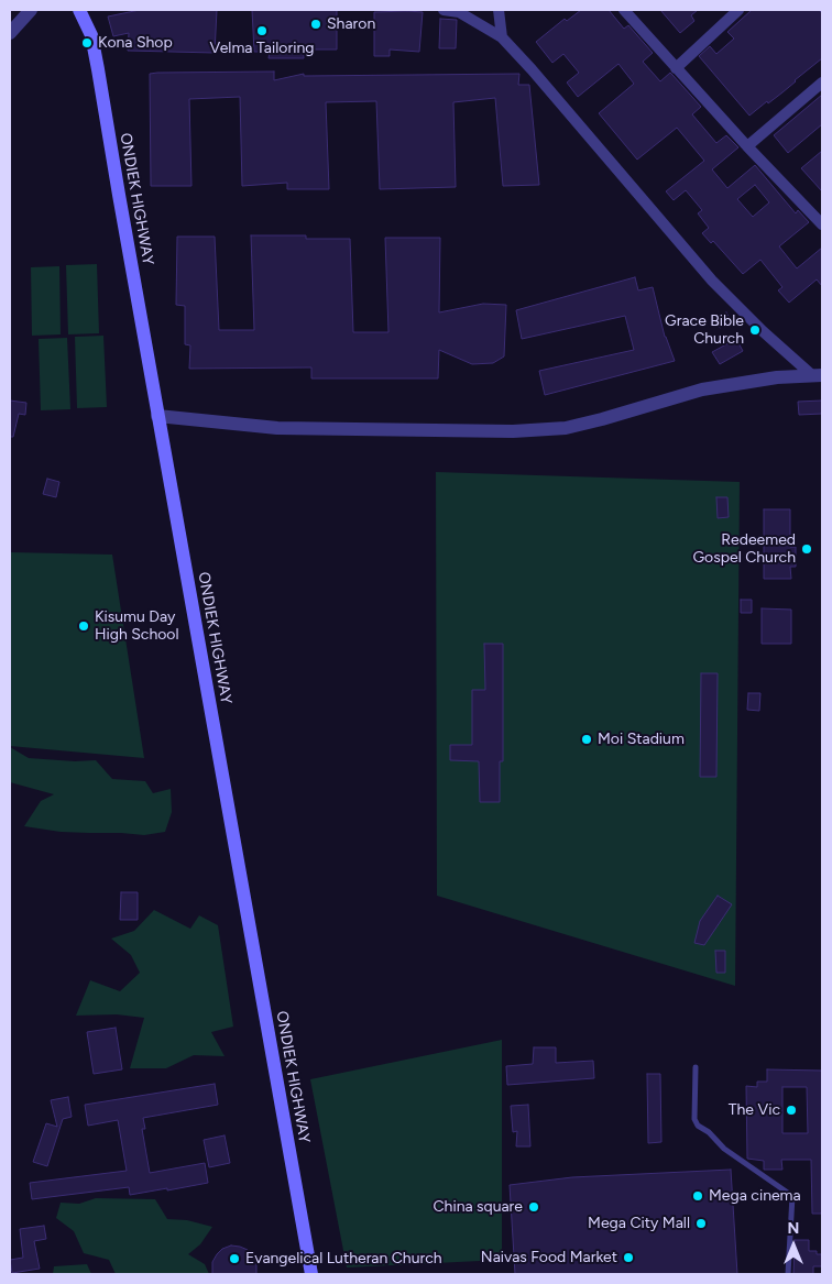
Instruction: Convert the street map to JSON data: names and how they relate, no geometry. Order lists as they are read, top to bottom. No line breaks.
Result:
{"streets":{"main road":["ONDIEK HIGHWAY"]},"places":["Sharon","Velma Tailoring","Kona Shop","Grace Bible Church","Redeemed Gospel Church","Kisumu Day High School","Moi Stadium","The Vic","Mega cinema","China square","Mega City Mall","Naivas Food Market","Evangelical Lutheran Church"],"north":"top"}
